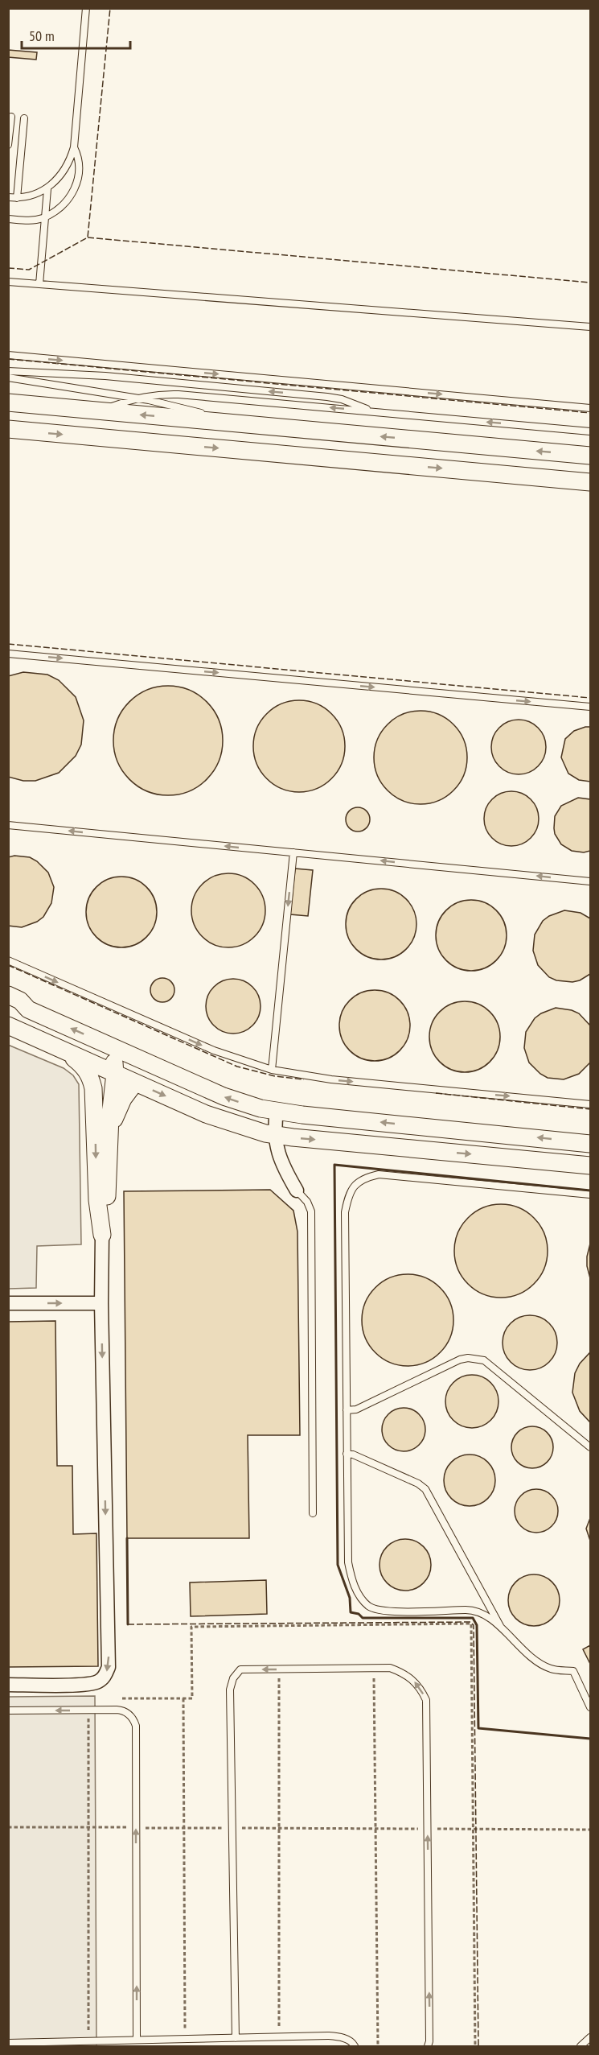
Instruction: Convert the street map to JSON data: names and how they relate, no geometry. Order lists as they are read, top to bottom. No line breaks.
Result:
{"scale_bar":"50 m"}
